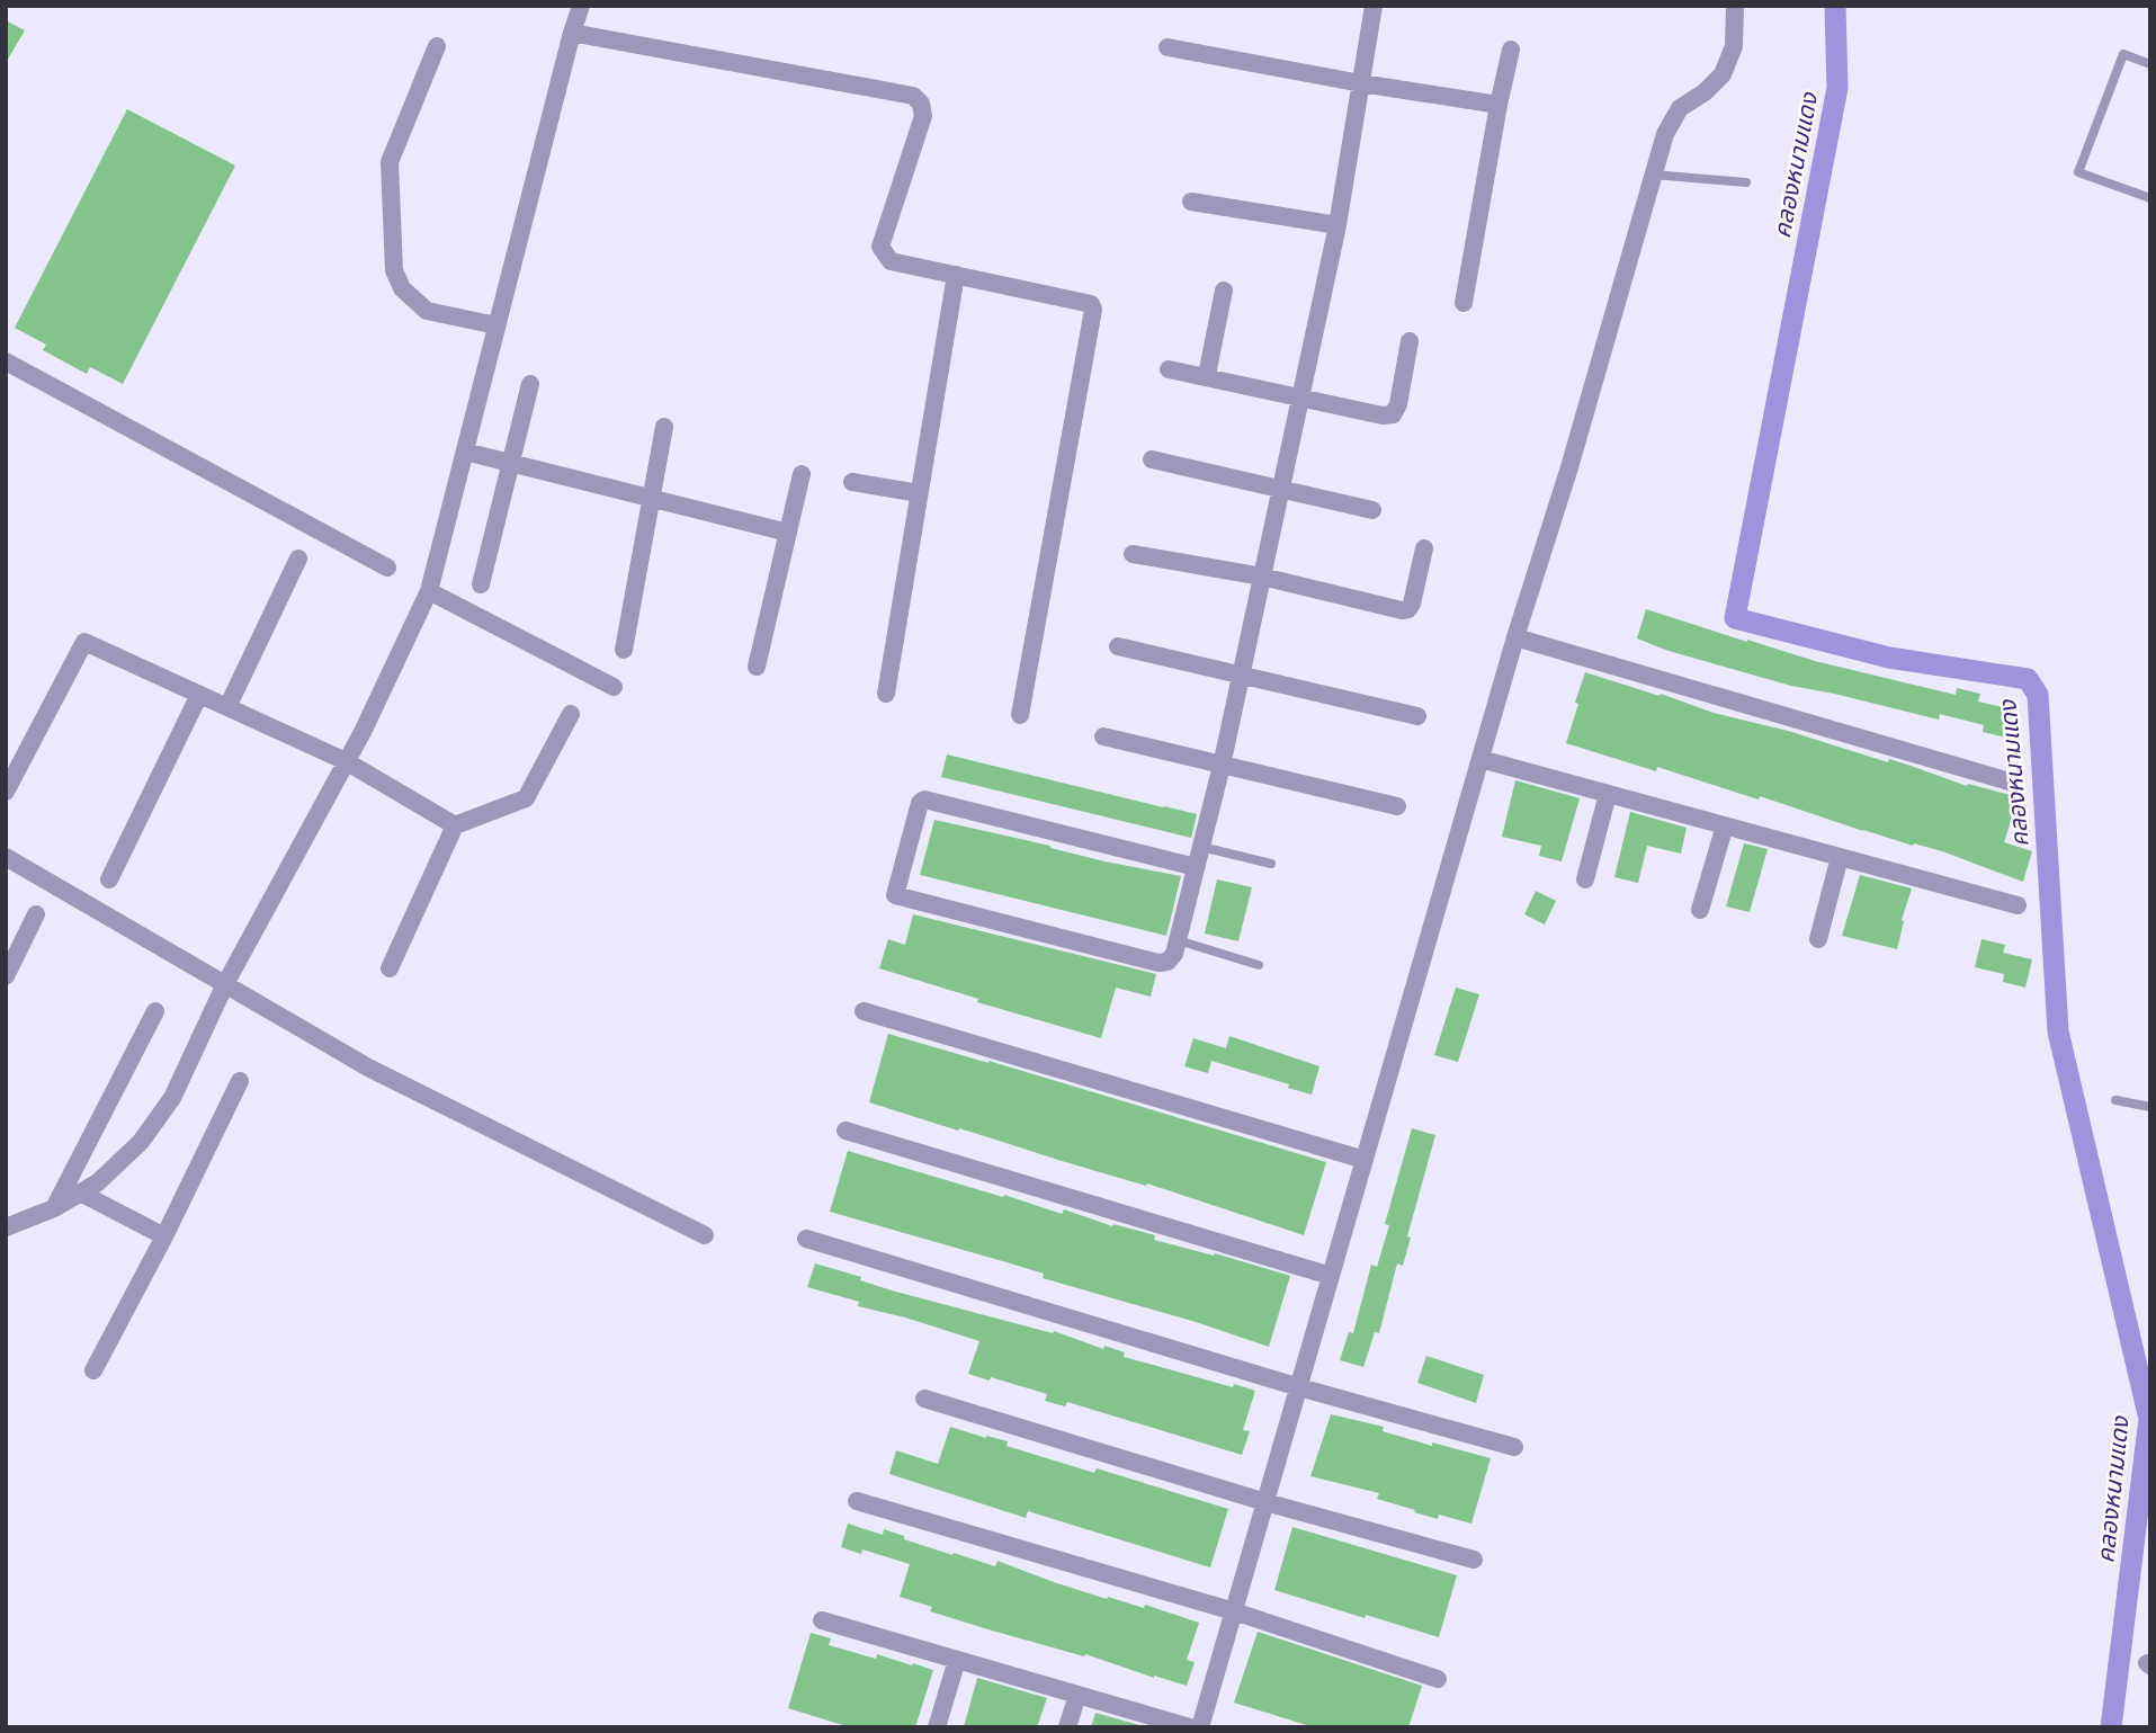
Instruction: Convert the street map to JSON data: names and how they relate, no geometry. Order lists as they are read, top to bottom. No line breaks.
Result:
{"water":["คลองหนามแดง"]}
